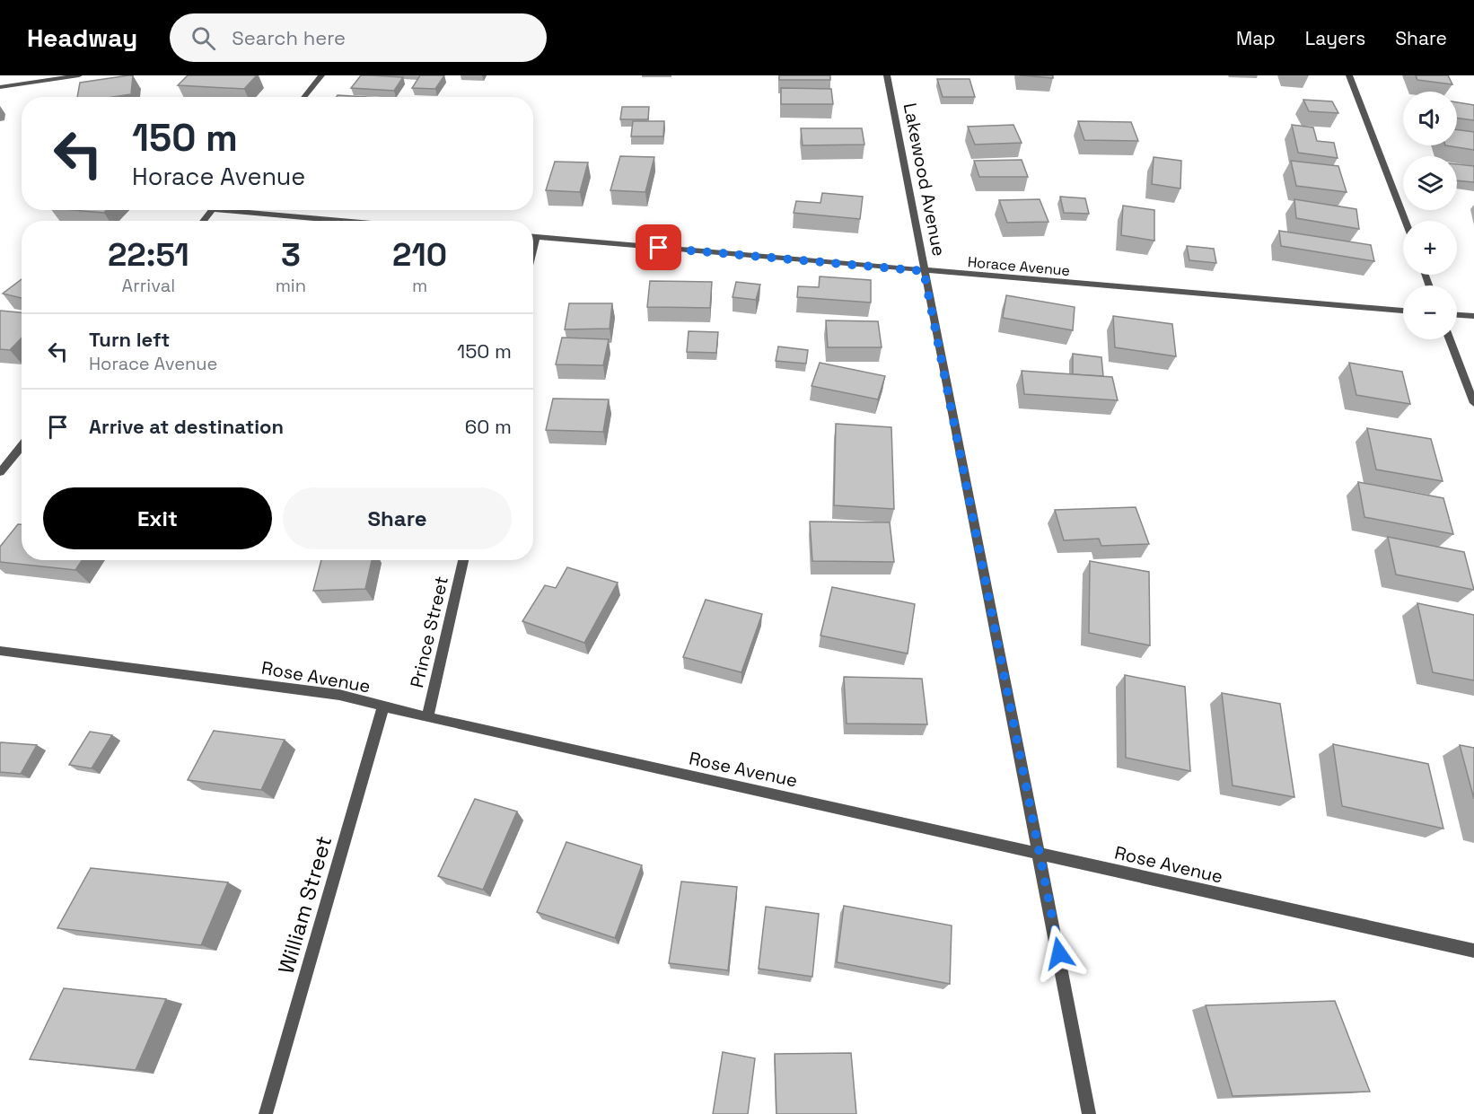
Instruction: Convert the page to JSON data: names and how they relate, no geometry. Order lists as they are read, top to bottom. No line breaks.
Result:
{"streets":{"street":["Lakewood Avenue","Horace Avenue","Prince Street","Rose Avenue","William Street"]},"crossings":[["Lakewood Avenue","Horace Avenue"],["Lakewood Avenue","Rose Avenue"],["Prince Street","Rose Avenue"],["Rose Avenue","William Street"]],"page":{"header":"Headway","search":"Search here","nav":["Map","Layers","Share"],"map_buttons":["+","−"],"turn":["150 m","Horace Avenue"],"eta":["22:51","Arrival","3","min","210","m"],"list":[{"name":"Turn left","note":"Horace Avenue","value":"150 m"},{"name":"Arrive at destination","value":"60 m"}],"buttons":["Exit","Share"]}}
